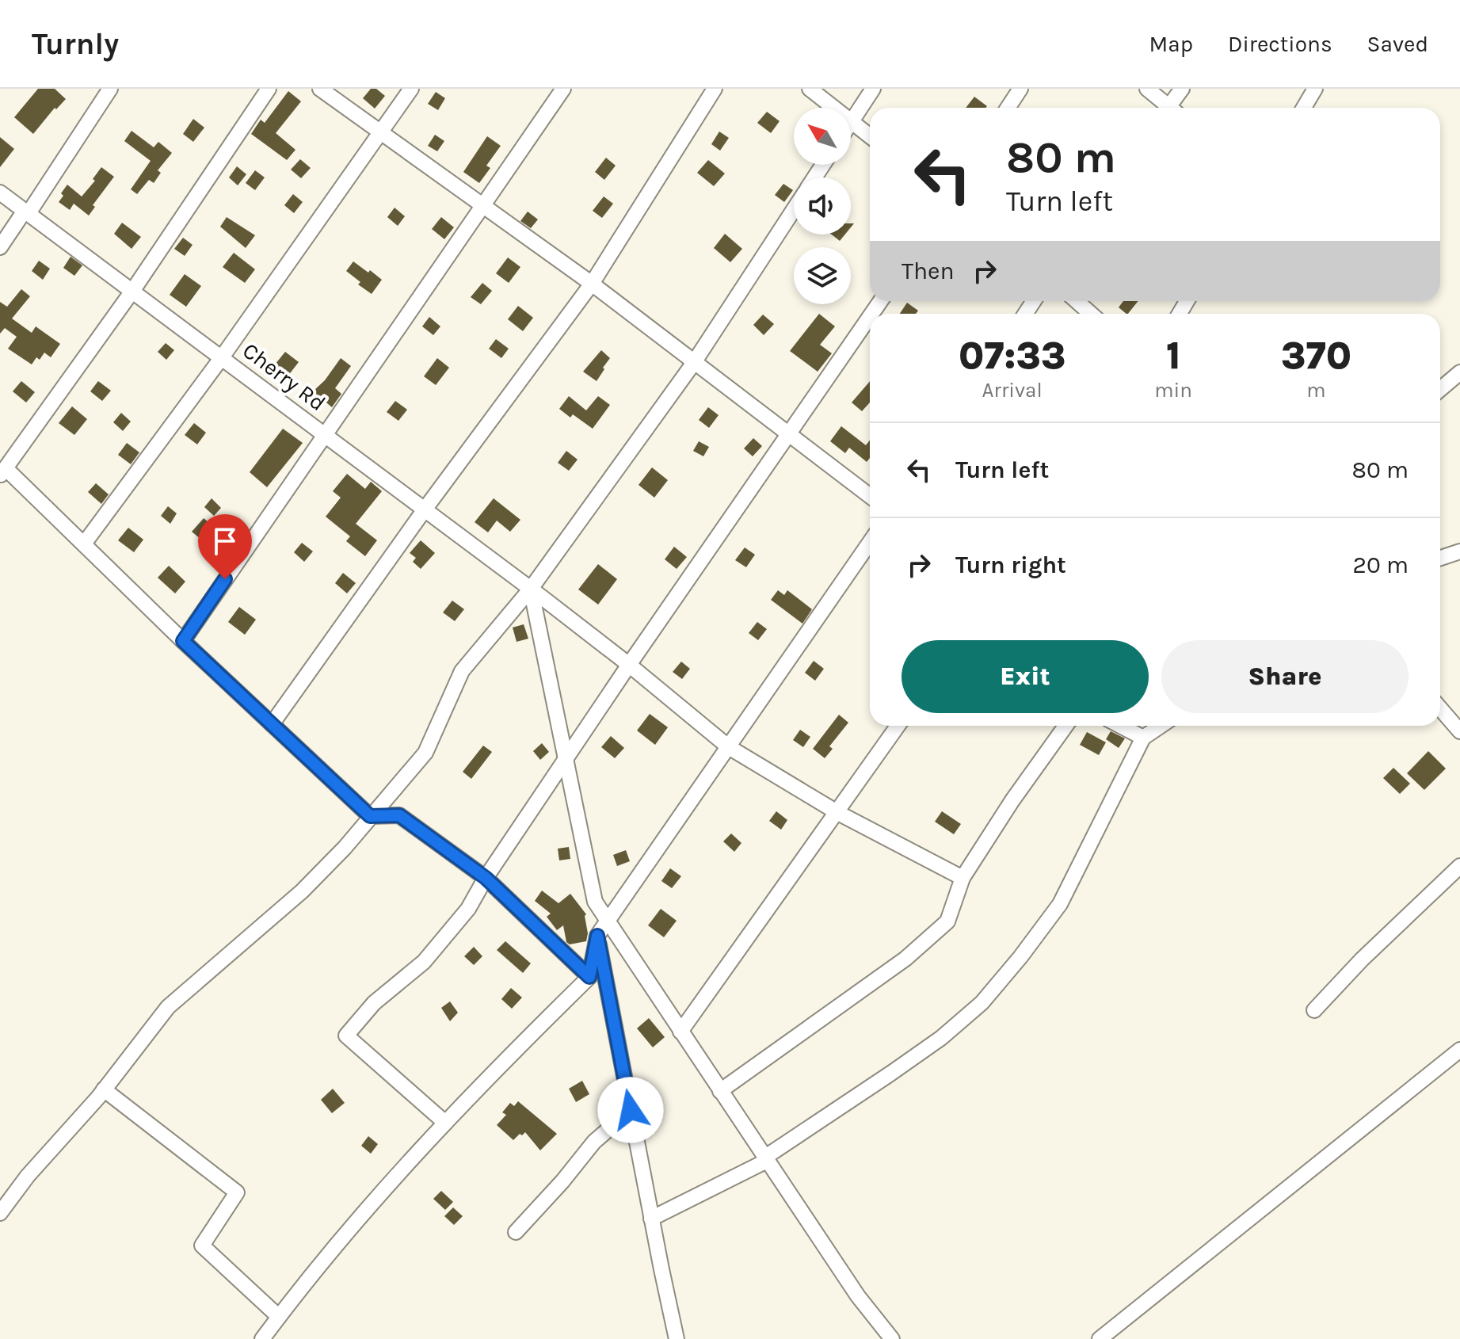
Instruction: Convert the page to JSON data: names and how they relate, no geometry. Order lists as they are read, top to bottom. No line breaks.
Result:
{"streets":{"street":["Cherry Rd"]},"north":"top left","page":{"header":"Turnly","nav":["Map","Directions","Saved"],"turn":["80 m","Turn left"],"then":"Then","eta":["07:33","Arrival","1","min","370","m"],"list":[{"name":"Turn left","value":"80 m"},{"name":"Turn right","value":"20 m"}],"buttons":["Exit","Share"]}}
